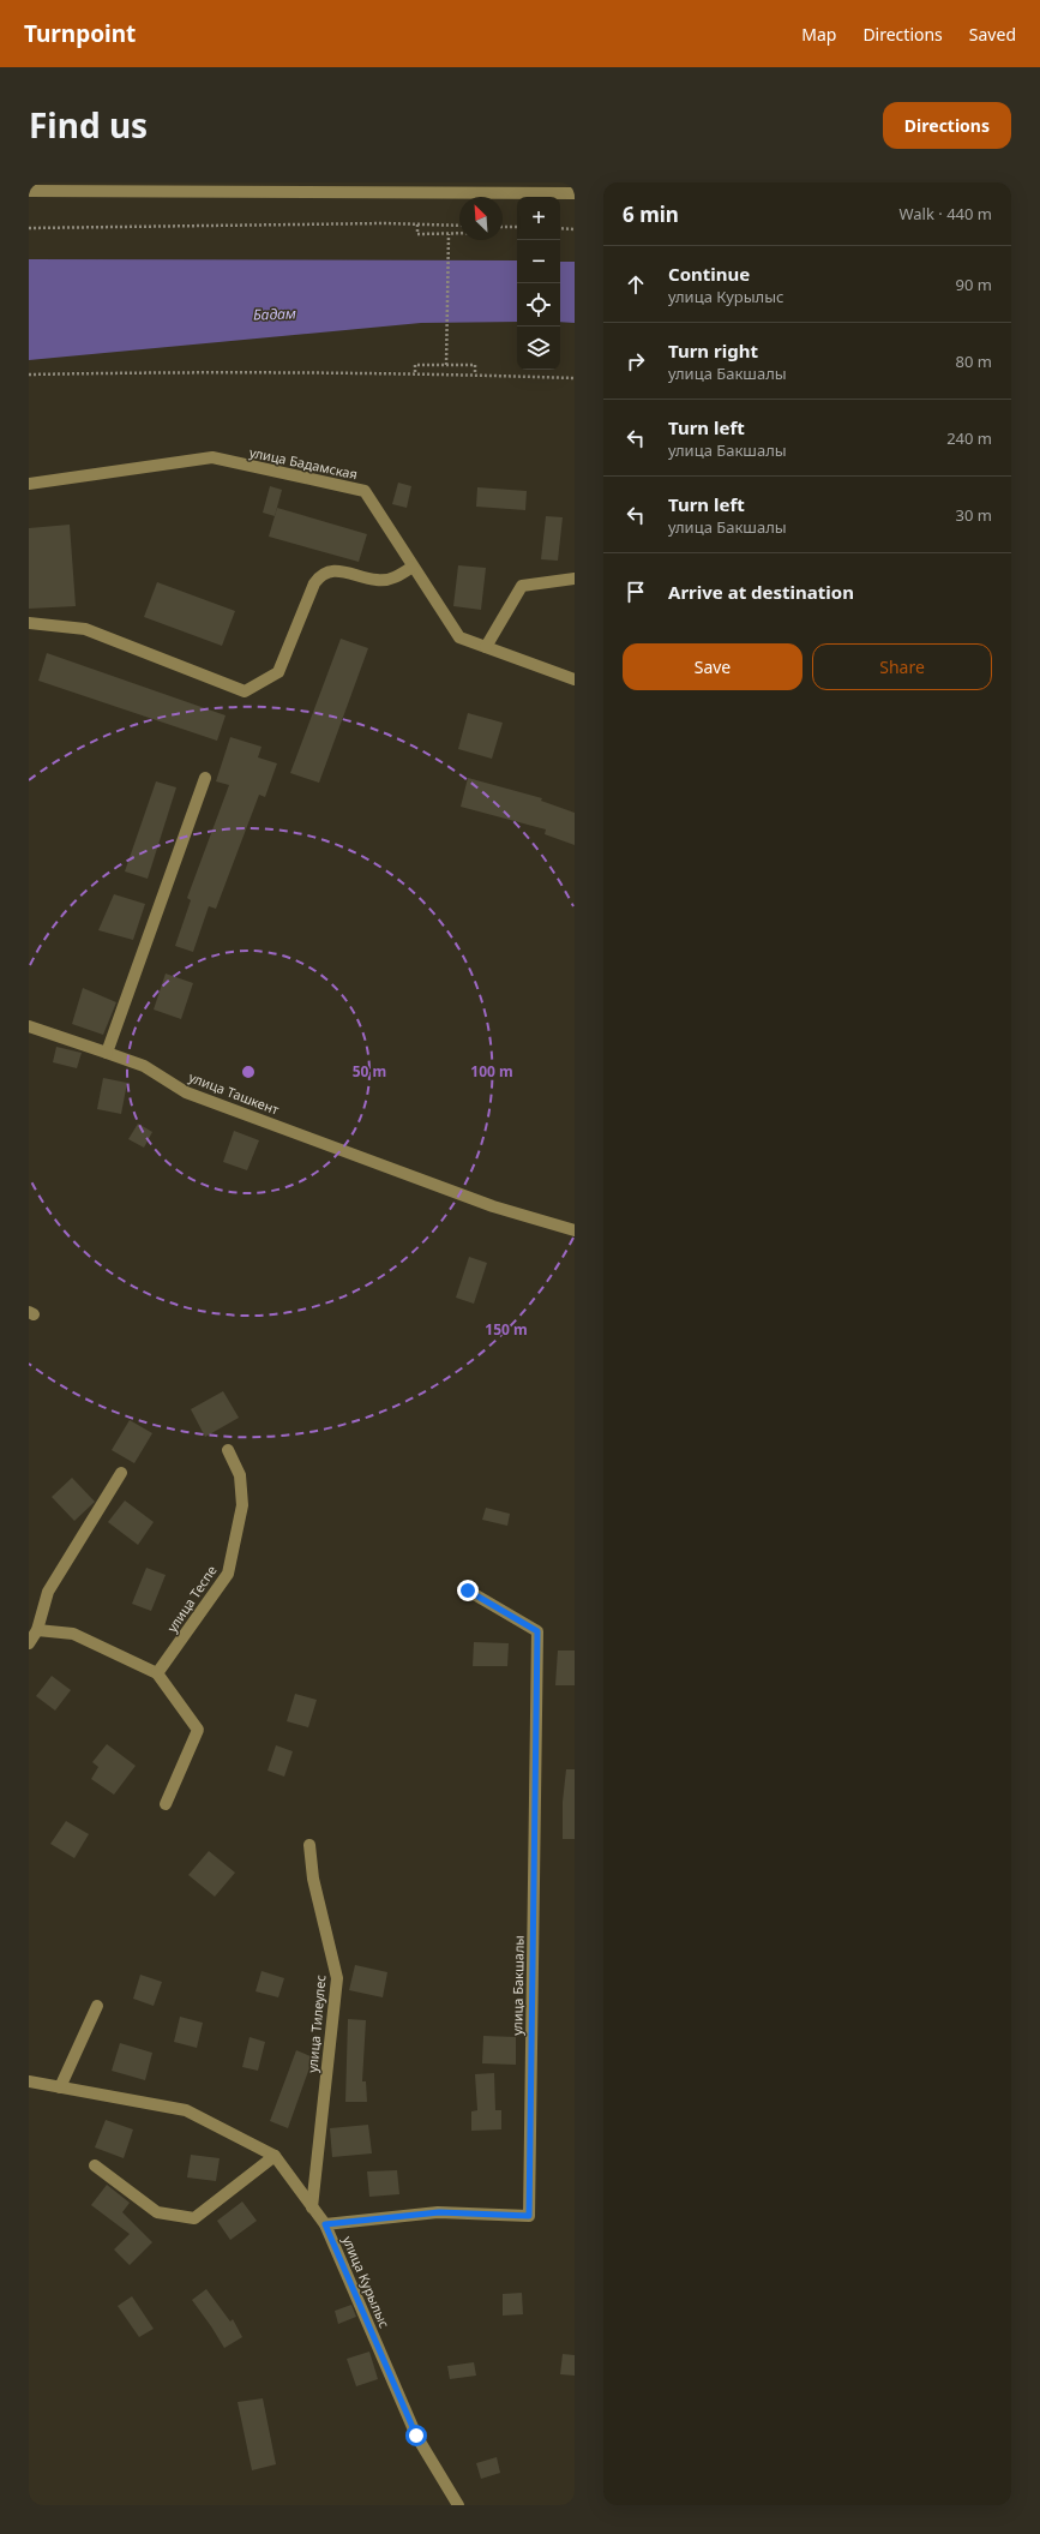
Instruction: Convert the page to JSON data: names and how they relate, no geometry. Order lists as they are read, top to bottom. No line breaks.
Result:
{"streets":{"street":["улица Бадамская","улица Ташкент","улица Теспе","улица Бакшалы","улица Тилеулес","улица Курылыс"]},"crossings":[["улица Бакшалы","улица Курылыс"],["улица Тилеулес","улица Курылыс"]],"water":["Бадам"],"north":"top left","page":{"header":"Turnpoint","nav":["Map","Directions","Saved"],"title":"Find us","buttons":["Directions",["Save","Share"]],"heading":["6 min","Walk · 440 m"],"map_buttons":["+","−"],"list":[["Continue","улица Курылыс","90 m"],["Turn right","улица Бакшалы","80 m"],["Turn left","улица Бакшалы","240 m"],["Turn left","улица Бакшалы","30 m"],"Arrive at destination"]},"rings":["50 m","100 m","150 m"]}
